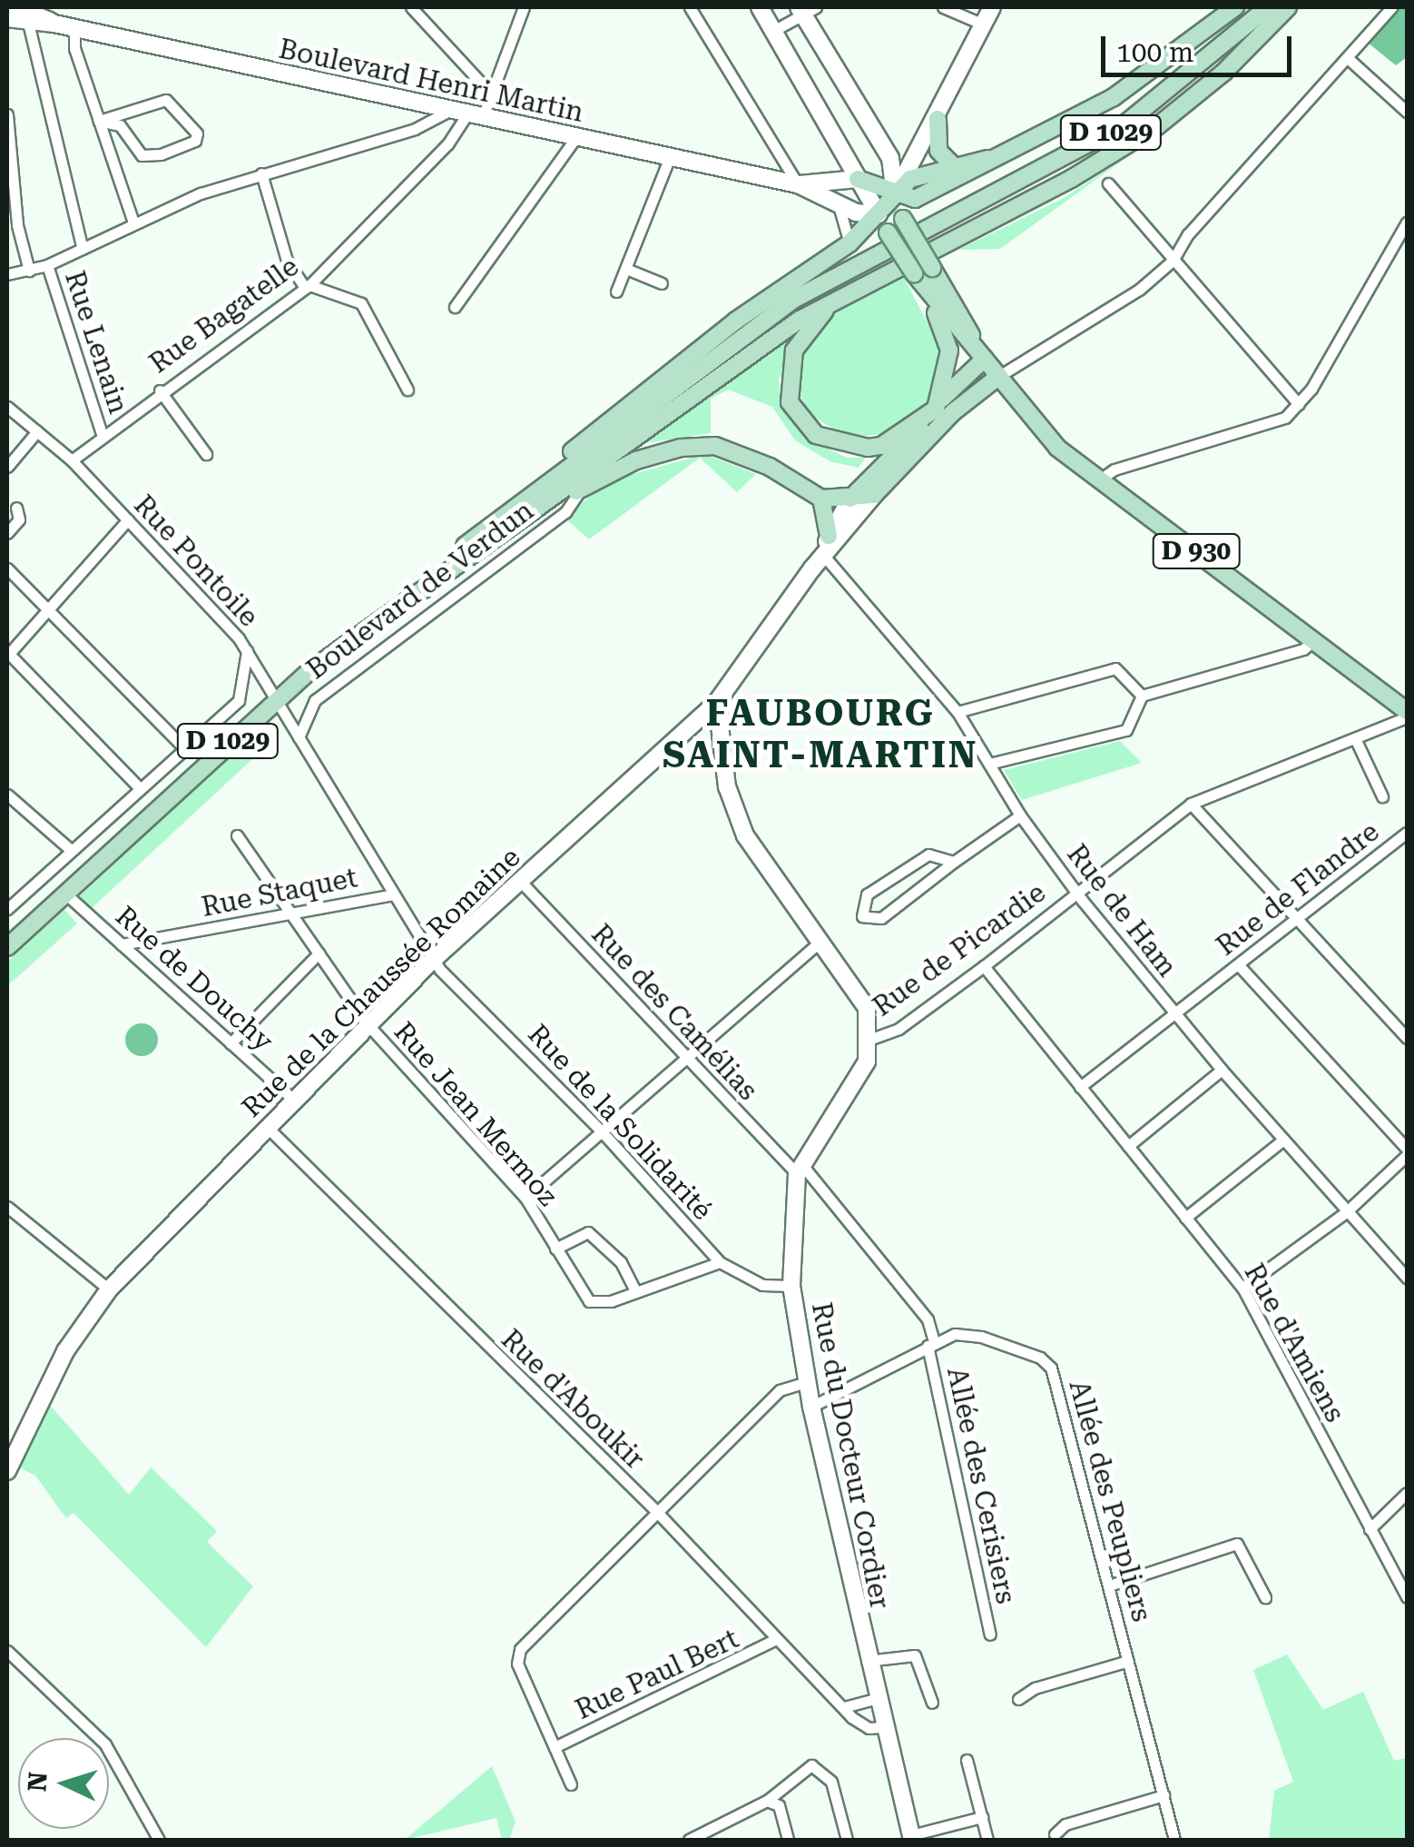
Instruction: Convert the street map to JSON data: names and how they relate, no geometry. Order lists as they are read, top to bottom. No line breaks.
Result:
{"streets":{"main road":["D 1029","D 930","Boulevard de Verdun","Rue de la Chaussée Romaine"],"street":["Boulevard Henri Martin","Rue Bagatelle","Rue Lenain","Rue Pontoile","Rue de Flandre","Rue Staquet","Rue de Ham","Rue de Picardie","Rue de Douchy","Rue des Camélias","Rue Jean Mermoz","Rue de la Solidarité","Rue d'Amiens","Rue d'Aboukir","Rue du Docteur Cordier","Allée des Cerisiers","Allée des Peupliers","Rue Paul Bert"]},"crossings":[["Boulevard Henri Martin","Rue Bagatelle"],["Boulevard Henri Martin","D 930"],["D 1029","Rue Pontoile"],["D 1029","Boulevard de Verdun"],["Rue Bagatelle","Rue Lenain"],["Rue Bagatelle","Rue Pontoile"],["D 930","Rue de Picardie"],["D 930","Rue de la Chaussée Romaine"],["Rue Pontoile","Boulevard de Verdun"],["Rue Pontoile","Rue Staquet"],["Rue Pontoile","Rue de la Chaussée Romaine"],["Rue Pontoile","Rue de la Solidarité"],["Boulevard de Verdun","Rue de Douchy"],["Rue de Flandre","Rue de Ham"],["Rue de Flandre","Rue d'Amiens"],["Rue Staquet","Rue de Douchy"],["Rue Staquet","Rue Jean Mermoz"],["Rue de Ham","Rue de Picardie"],["Rue de Ham","Rue de la Chaussée Romaine"],["Rue de Picardie","Rue du Docteur Cordier"],["Rue de Douchy","Rue de la Chaussée Romaine"],["Rue de la Chaussée Romaine","Rue des Camélias"],["Rue de la Chaussée Romaine","Rue Jean Mermoz"],["Rue de la Chaussée Romaine","Rue de la Solidarité"],["Rue de la Chaussée Romaine","Rue d'Aboukir"],["Rue des Camélias","Rue du Docteur Cordier"],["Rue des Camélias","Allée des Cerisiers"],["Rue des Camélias","Allée des Peupliers"],["Rue Jean Mermoz","Rue de la Solidarité"],["Rue de la Solidarité","Rue du Docteur Cordier"],["Rue d'Aboukir","Rue du Docteur Cordier"],["Rue d'Aboukir","Rue Paul Bert"],["Allée des Cerisiers","Allée des Peupliers"]],"districts":["FAUBOURG SAINT-MARTIN"],"scale_bar":"100 m","north":"left"}
